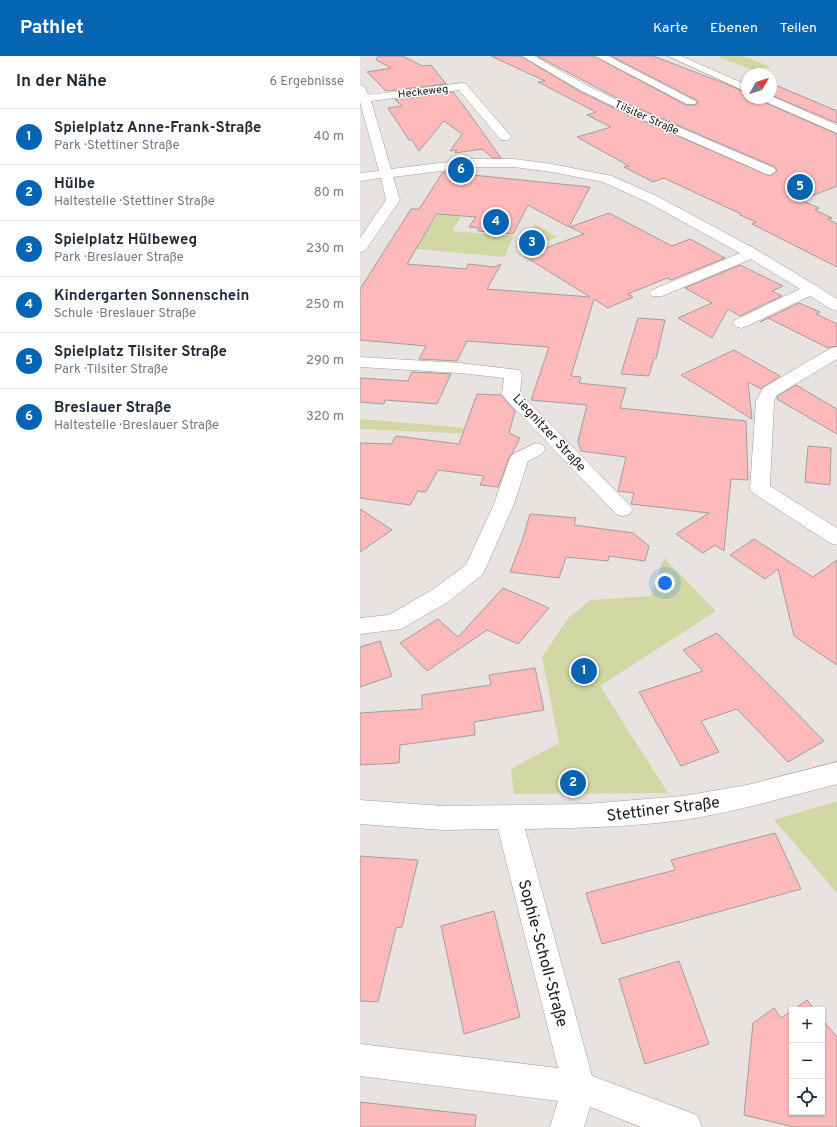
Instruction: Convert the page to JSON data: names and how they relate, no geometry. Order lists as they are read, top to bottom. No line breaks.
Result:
{"streets":{"street":["Heckeweg","Tilsiter Straße","Liegnitzer Straße","Stettiner Straße","Sophie-Scholl-Straße"]},"crossings":[["Stettiner Straße","Sophie-Scholl-Straße"]],"north":"top right","page":{"header":"Pathlet","nav":["Karte","Ebenen","Teilen"],"heading":["In der Nähe","6 Ergebnisse"],"list":[{"mark":"1","name":"Spielplatz Anne-Frank-Straße","note":"Park · Stettiner Straße","value":"40 m"},{"mark":"2","name":"Hülbe","note":"Haltestelle · Stettiner Straße","value":"80 m"},{"mark":"3","name":"Spielplatz Hülbeweg","note":"Park · Breslauer Straße","value":"230 m"},{"mark":"4","name":"Kindergarten Sonnenschein","note":"Schule · Breslauer Straße","value":"250 m"},{"mark":"5","name":"Spielplatz Tilsiter Straße","note":"Park · Tilsiter Straße","value":"290 m"},{"mark":"6","name":"Breslauer Straße","note":"Haltestelle · Breslauer Straße","value":"320 m"}],"pins":["6","5","4","3","1","2"],"map_buttons":["+","−"]}}
